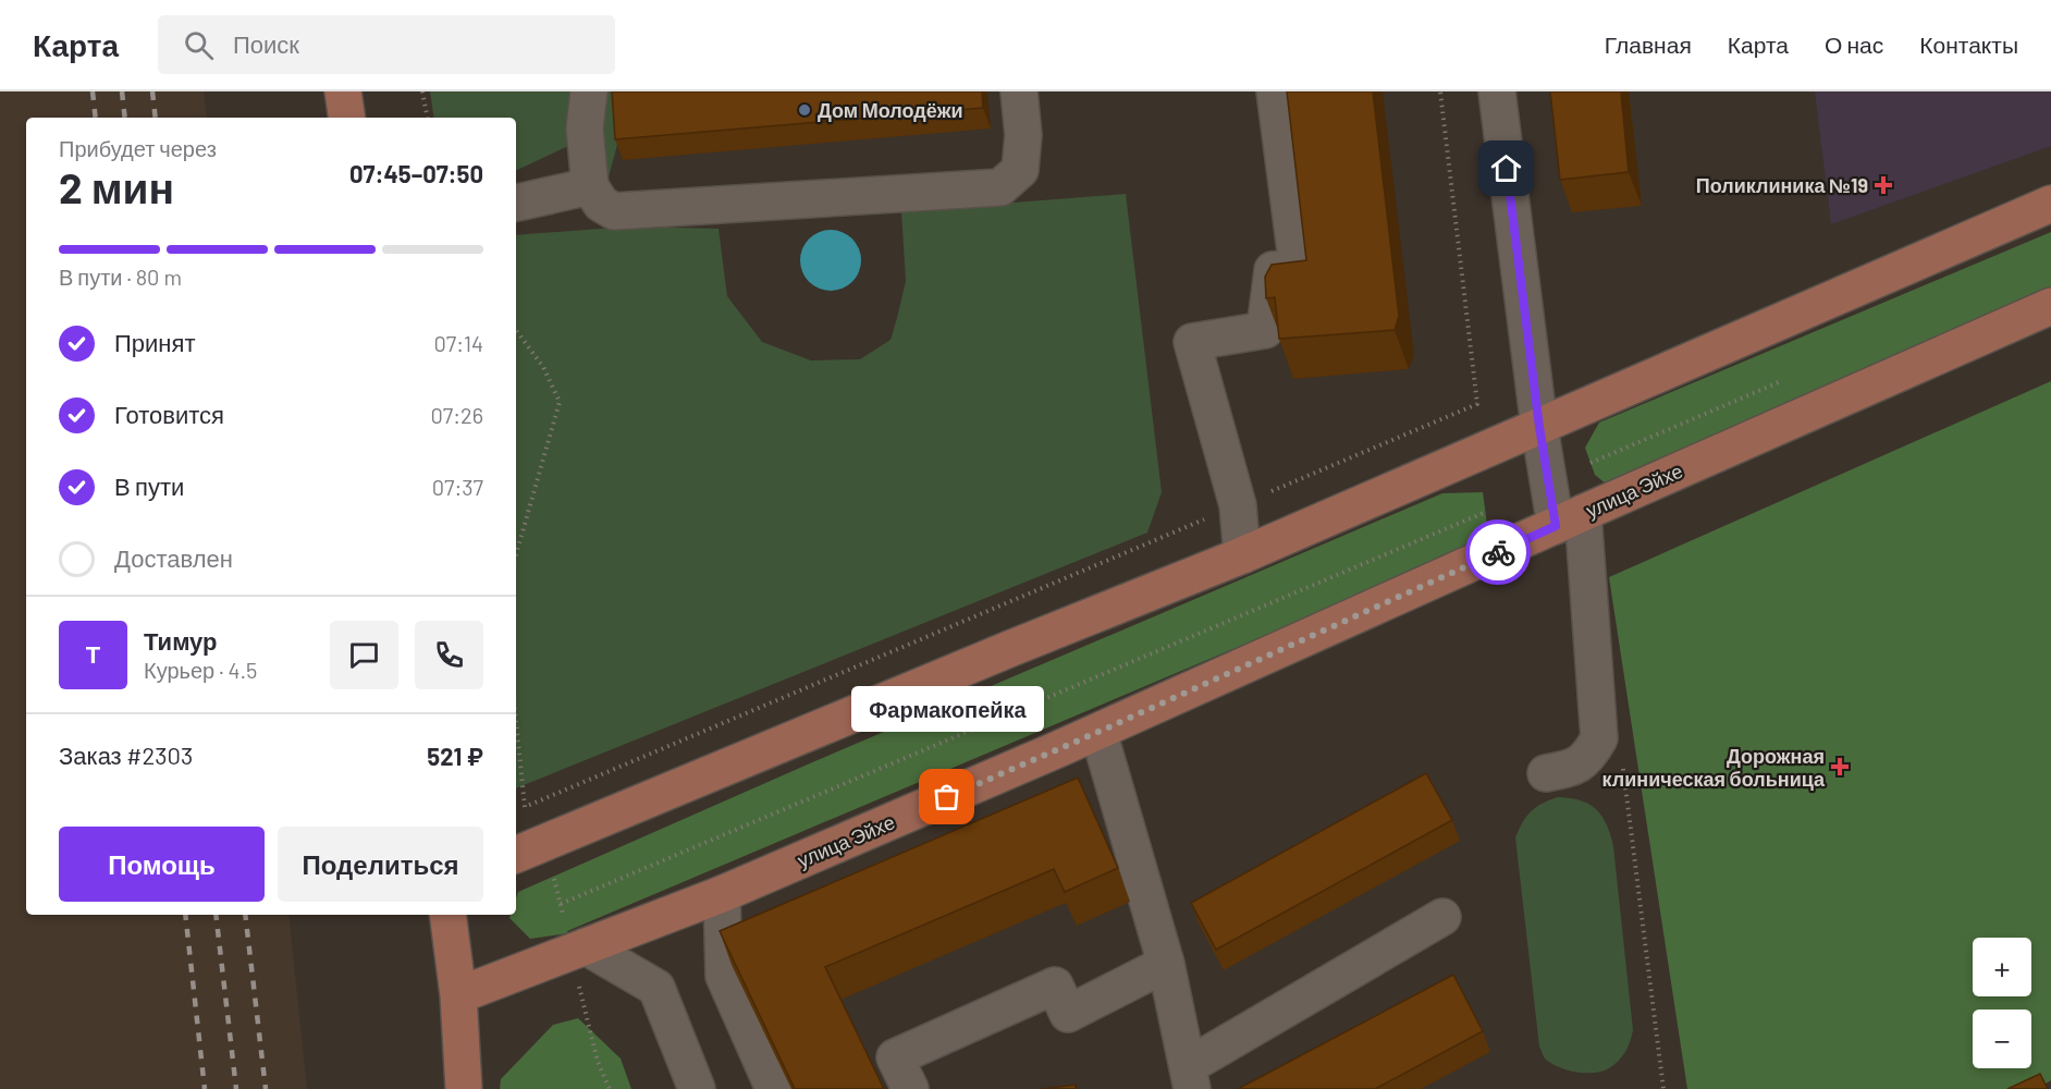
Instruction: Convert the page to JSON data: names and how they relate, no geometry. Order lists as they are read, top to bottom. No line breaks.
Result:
{"streets":{"main road":["улица Эйхе"]},"places":{"other":["Дом Молодёжи","Фармакопейка"],"health":["Поликлиника №19","Дорожная клиническая больница"]},"page":{"header":"Карта","search":"Поиск","nav":["Главная","Карта","О нас","Контакты"],"heading":["2 мин","Прибудет через","07:45–07:50"],"panel":["Тимур","Курьер · 4.5","Заказ #2303","521 ₽"],"bar":"В пути · 80 m","list":[["Принят","07:14"],["Готовится","07:26"],["В пути","07:37"],"Доставлен"],"round":"Т","bubble":"Фармакопейка","buttons":["Помощь","Поделиться"],"map_buttons":["+","−"]}}
